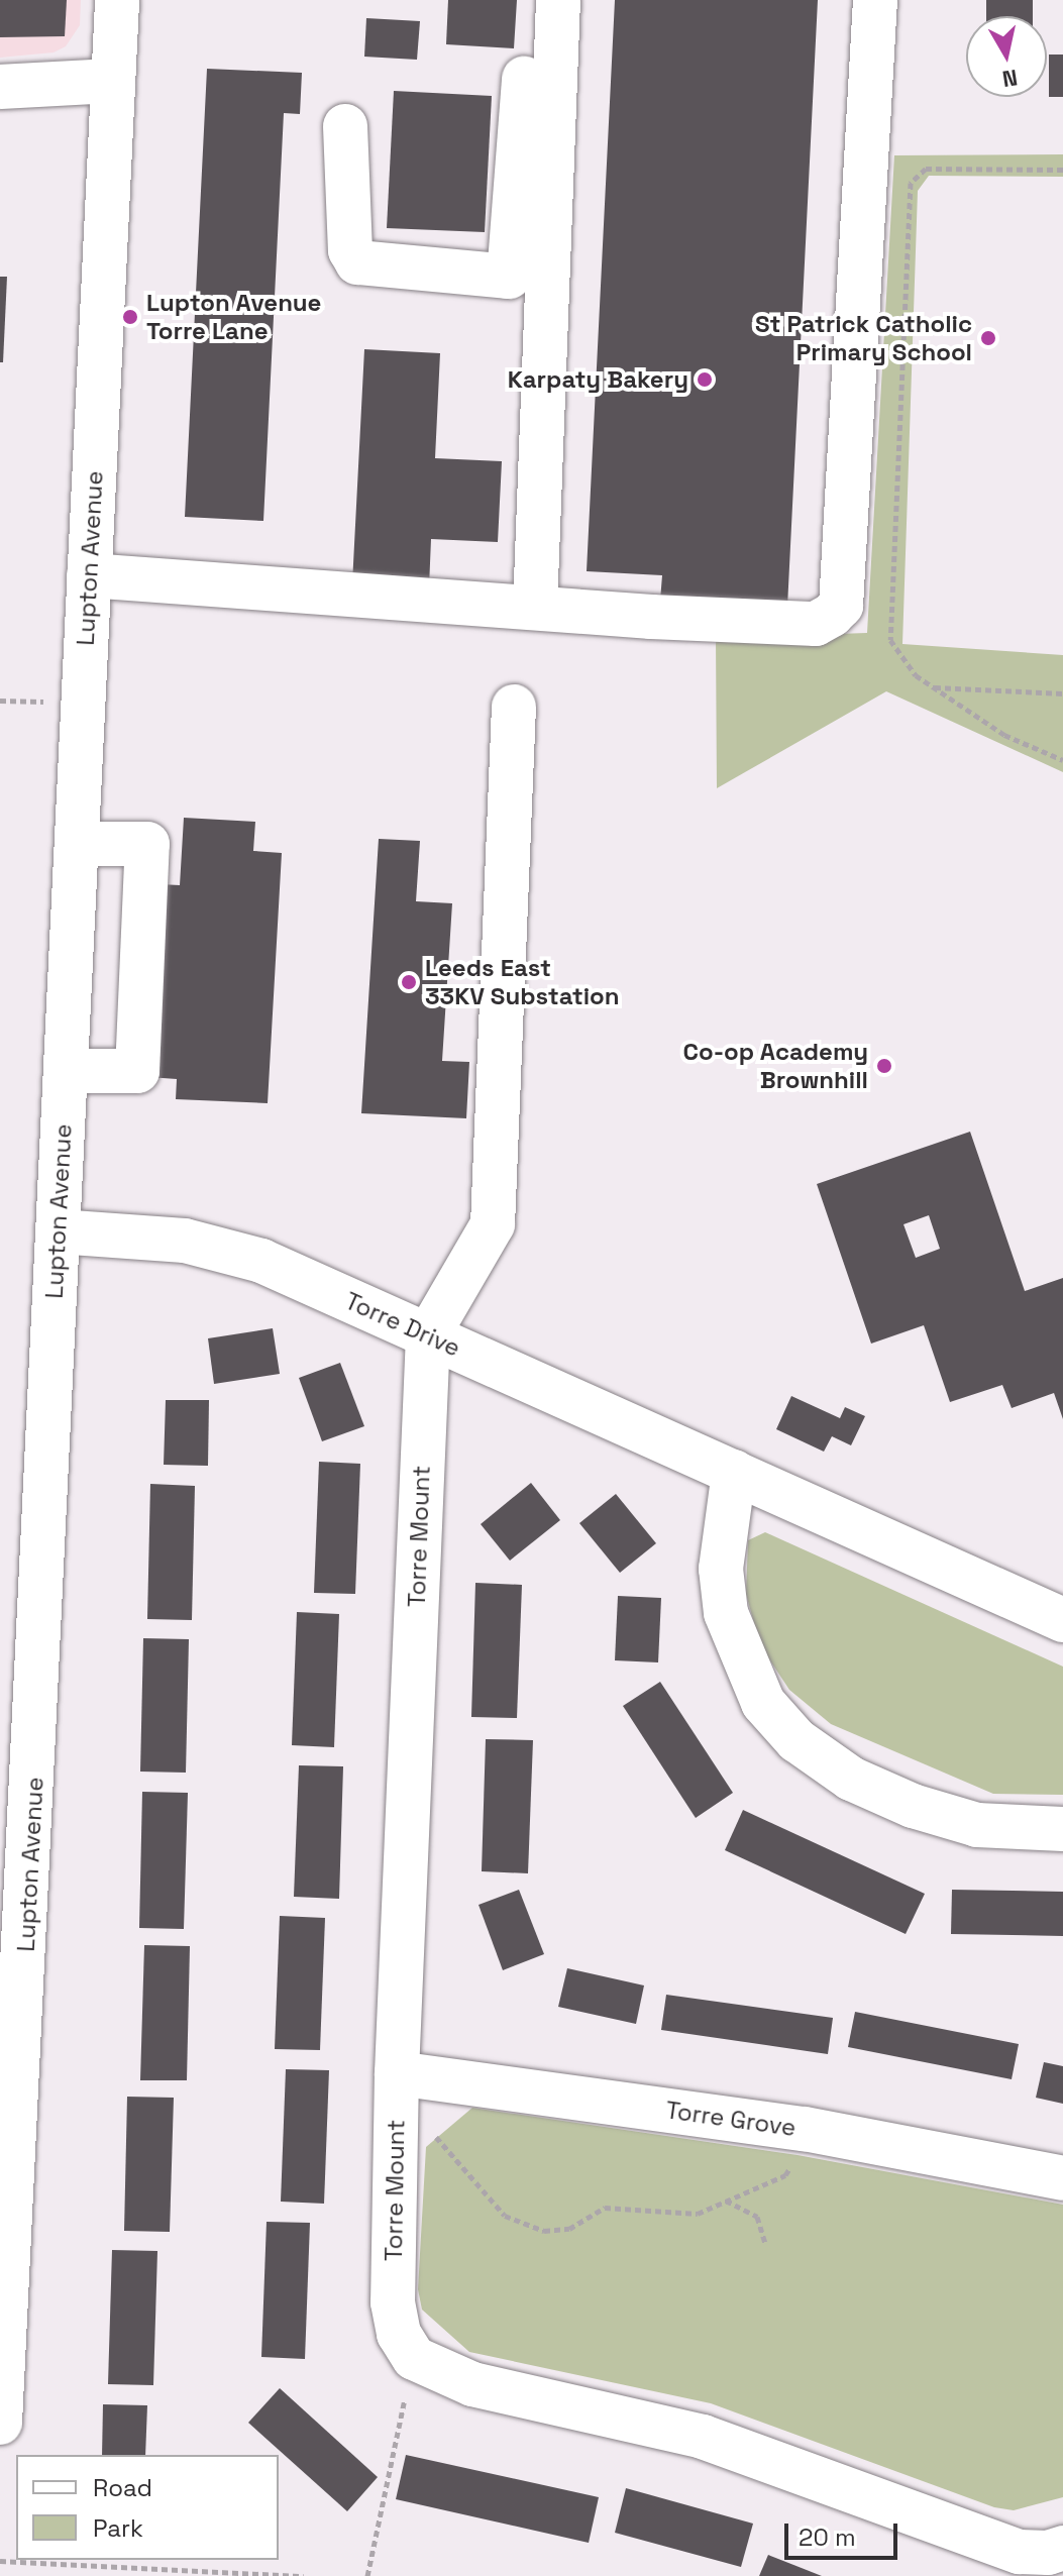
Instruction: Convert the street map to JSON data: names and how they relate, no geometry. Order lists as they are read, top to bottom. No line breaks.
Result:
{"streets":{"street":["Lupton Avenue","Torre Drive","Torre Mount","Torre Grove"]},"crossings":[["Lupton Avenue","Torre Drive"],["Torre Drive","Torre Mount"],["Torre Mount","Torre Grove"]],"places":["Lupton Avenue Torre Lane","St Patrick Catholic Primary School","Karpaty Bakery","Leeds East 33KV Substation","Co-op Academy Brownhill"],"legend":["Road","Park"],"scale_bar":"20 m","north":"bottom"}
